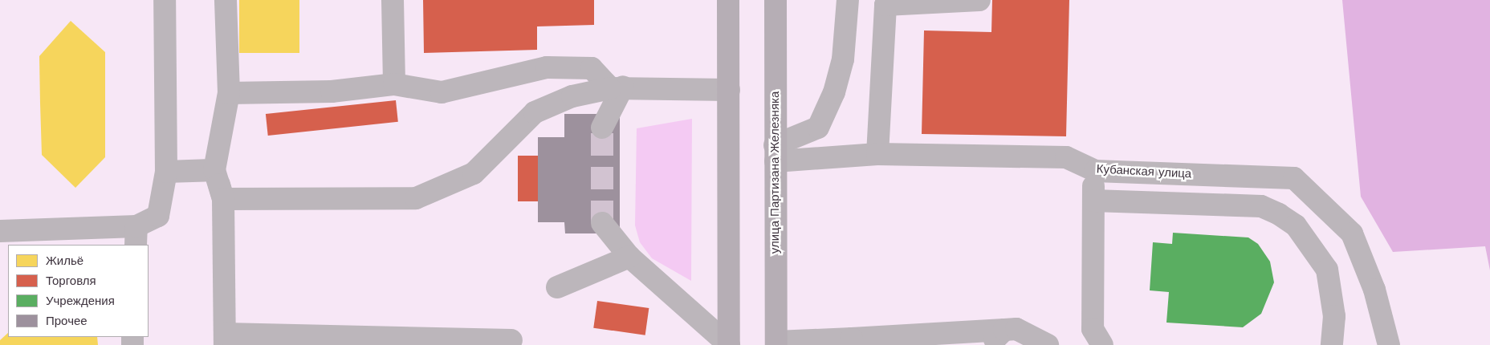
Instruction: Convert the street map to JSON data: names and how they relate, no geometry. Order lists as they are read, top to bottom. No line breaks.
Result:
{"streets":{"main road":["улица Партизана Железняка"],"street":["Кубанская улица"]},"crossings":[["Кубанская улица","улица Партизана Железняка"]],"legend":["Жильё","Торговля","Учреждения","Прочее"]}
